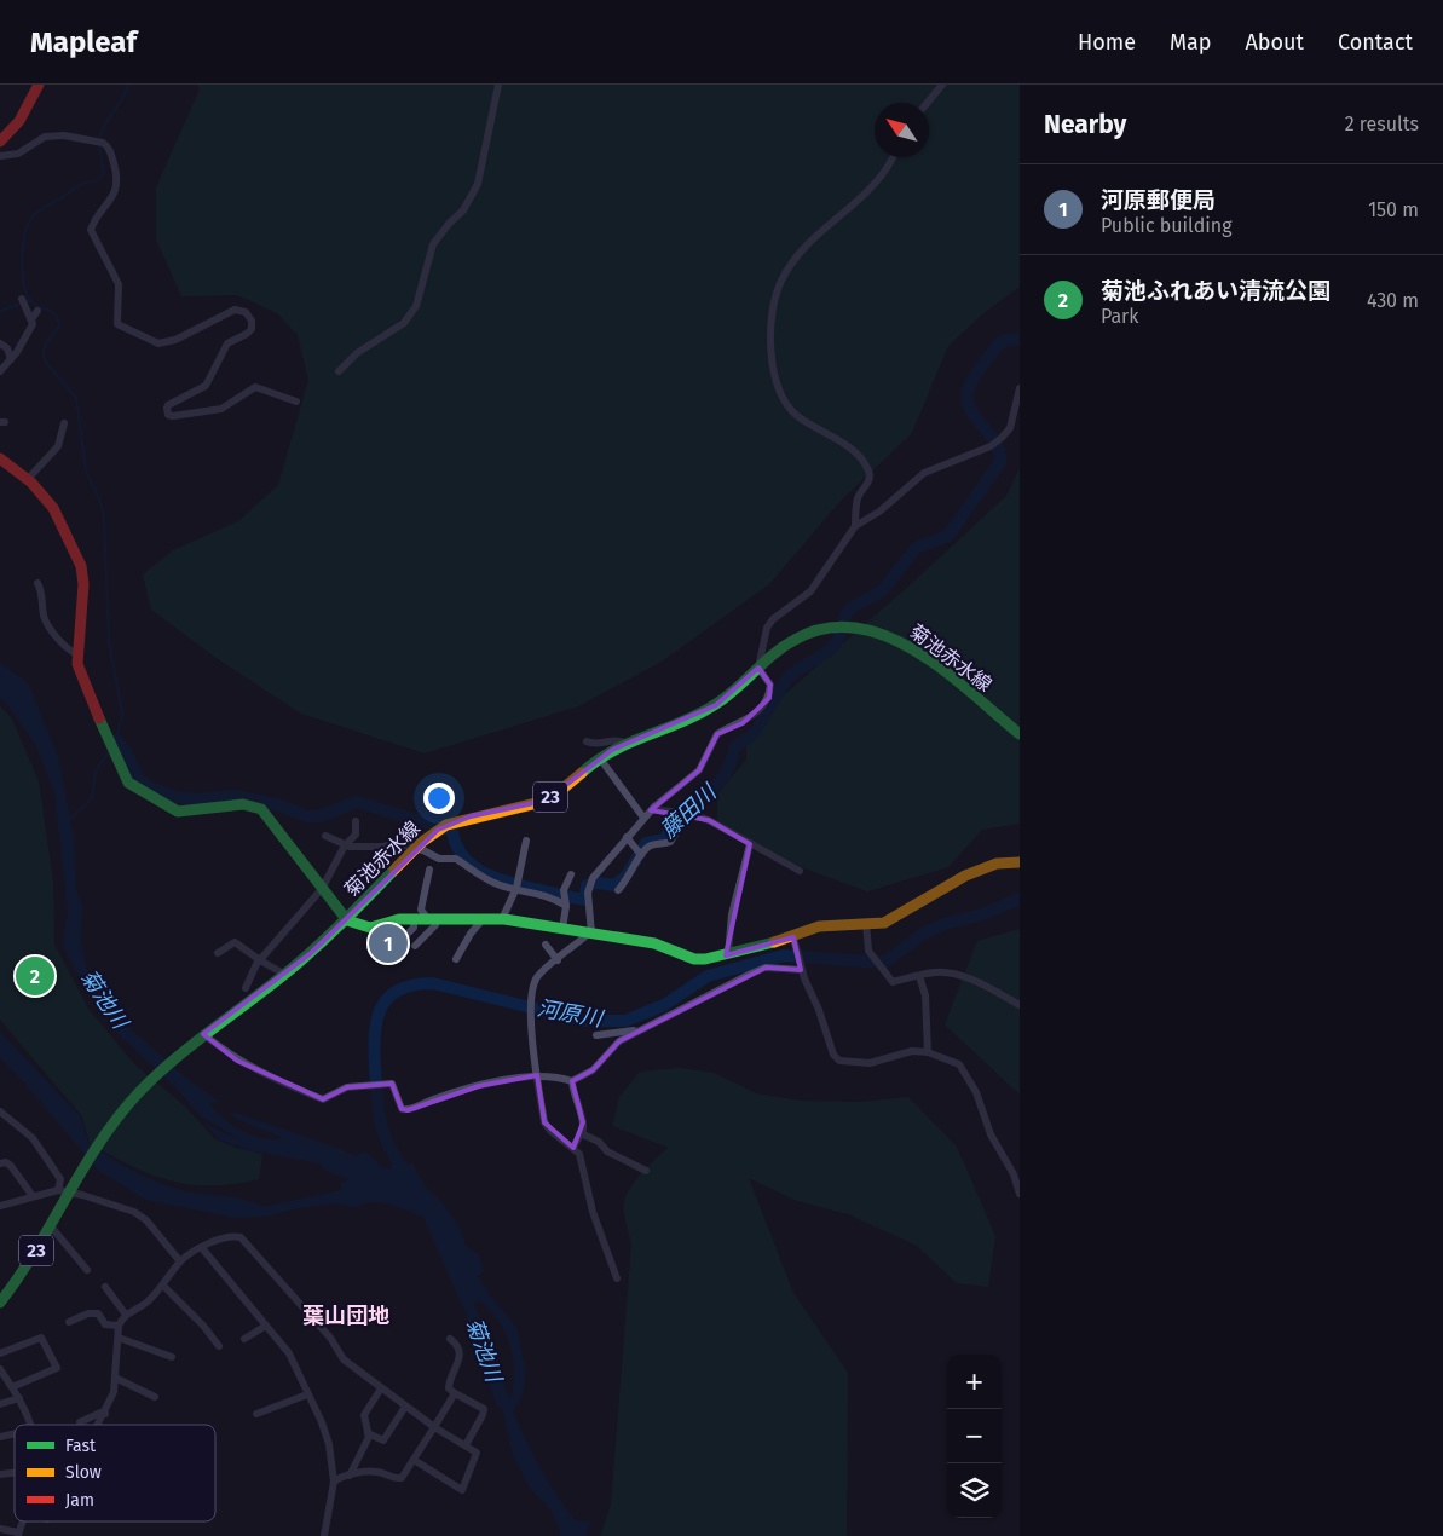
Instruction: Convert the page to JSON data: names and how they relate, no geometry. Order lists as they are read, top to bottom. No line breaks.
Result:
{"streets":{"main road":["菊池赤水線","23"]},"districts":["葉山団地"],"water":["藤田川","菊池川","河原川"],"legend":["Fast","Slow","Jam"],"north":"top left","page":{"header":"Mapleaf","nav":["Home","Map","About","Contact"],"heading":["Nearby","2 results"],"list":[{"mark":"1","name":"河原郵便局","note":"Public building","value":"150 m"},{"mark":"2","name":"菊池ふれあい清流公園","note":"Park","value":"430 m"}],"pins":["1","2"],"map_buttons":["+","−"]}}
